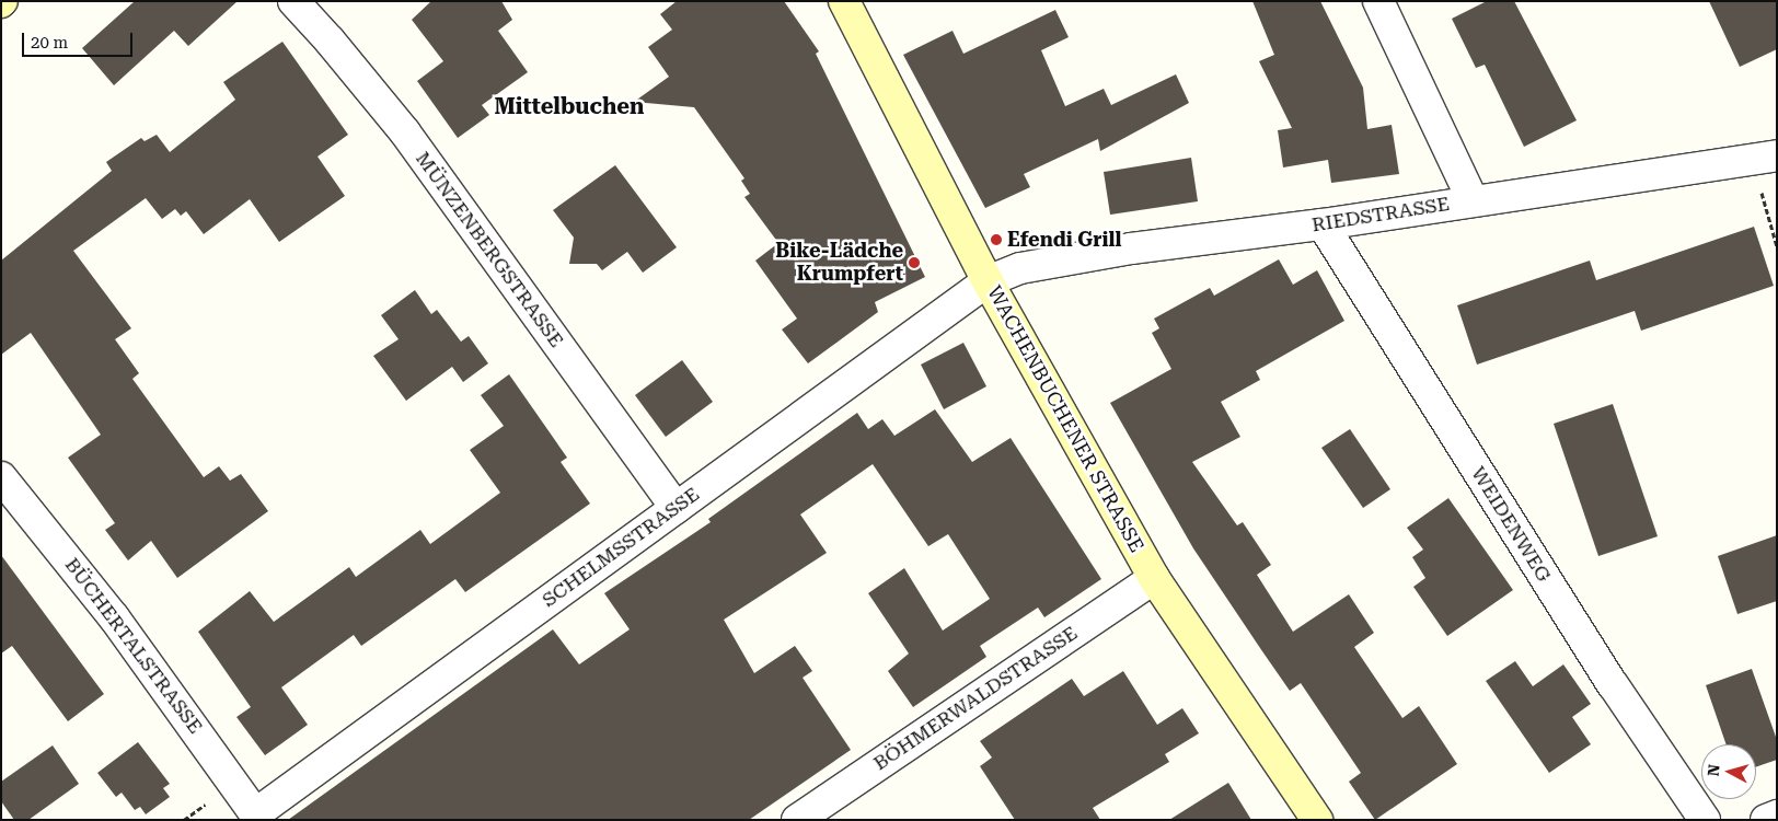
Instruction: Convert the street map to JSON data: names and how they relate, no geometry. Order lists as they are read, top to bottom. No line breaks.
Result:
{"streets":{"main road":["WACHENBUCHENER STRASSE"],"street":["RIEDSTRASSE","MÜNZENBERGSTRASSE","WEIDENWEG","SCHELMSSTRASSE","BÜCHERTALSTRASSE","BÖHMERWALDSTRASSE"]},"crossings":[["RIEDSTRASSE","WACHENBUCHENER STRASSE"],["RIEDSTRASSE","WEIDENWEG"],["RIEDSTRASSE","SCHELMSSTRASSE"],["MÜNZENBERGSTRASSE","SCHELMSSTRASSE"],["WACHENBUCHENER STRASSE","SCHELMSSTRASSE"],["WACHENBUCHENER STRASSE","BÖHMERWALDSTRASSE"],["SCHELMSSTRASSE","BÜCHERTALSTRASSE"]],"districts":["Mittelbuchen"],"places":["Efendi Grill","Bike-Lädche Krumpfert"],"scale_bar":"20 m","north":"left"}
